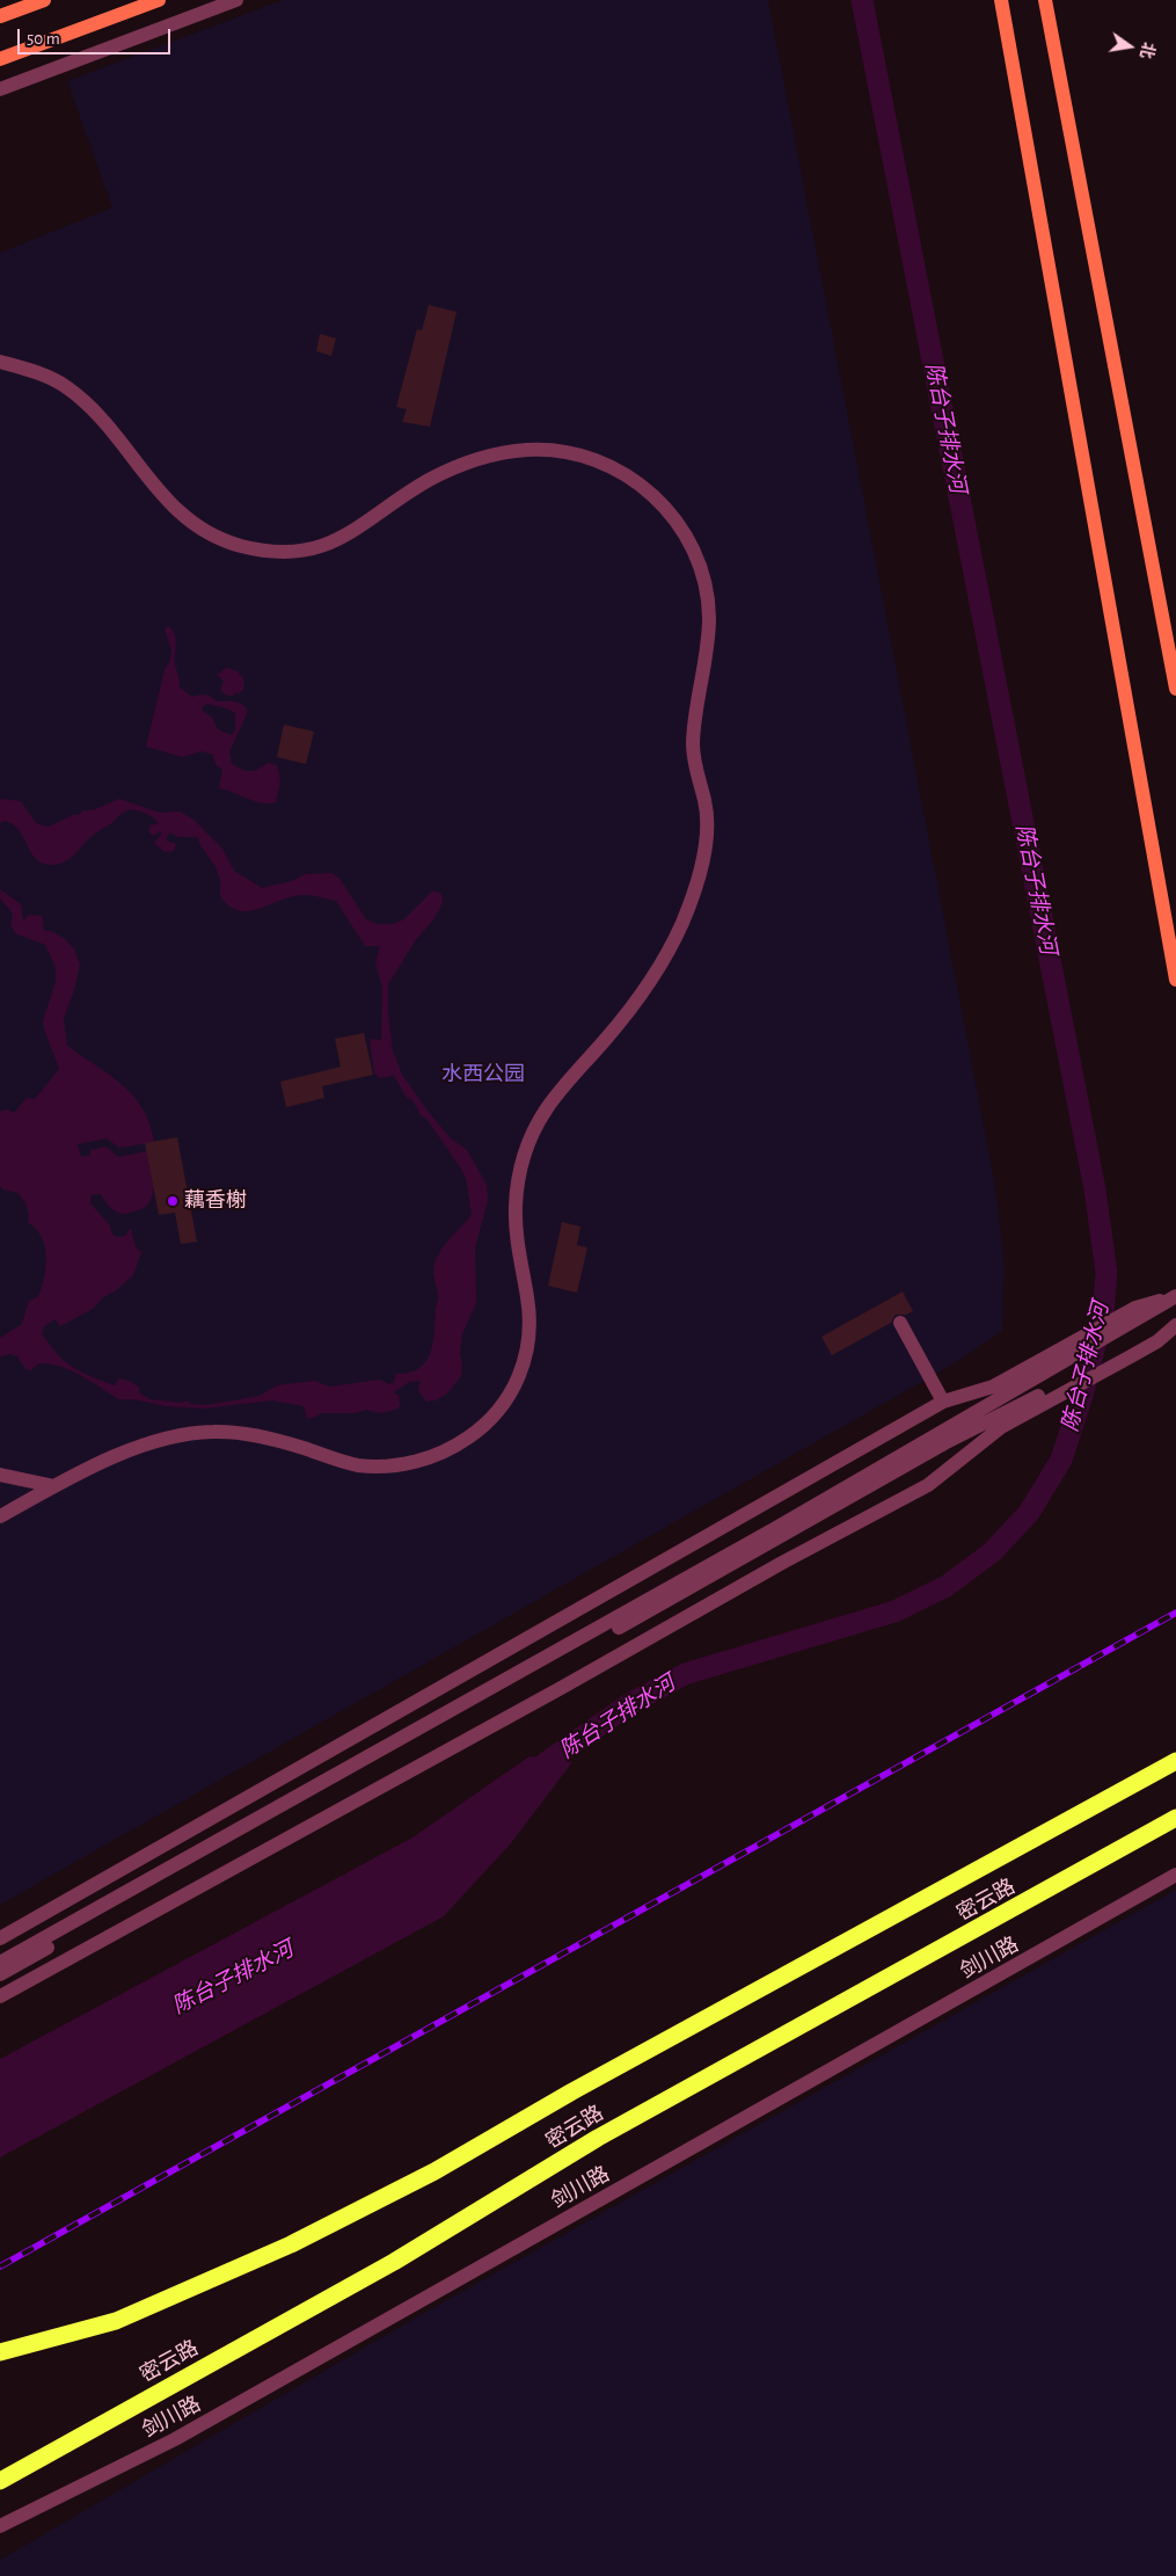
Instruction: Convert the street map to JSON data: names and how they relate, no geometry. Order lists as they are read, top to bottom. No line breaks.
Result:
{"streets":{"highway":["密云路"],"street":["剑川路"]},"water":["陈台子排水河"],"parks":["水西公园"],"places":["藕香榭"],"scale_bar":"50 m","north":"right"}
